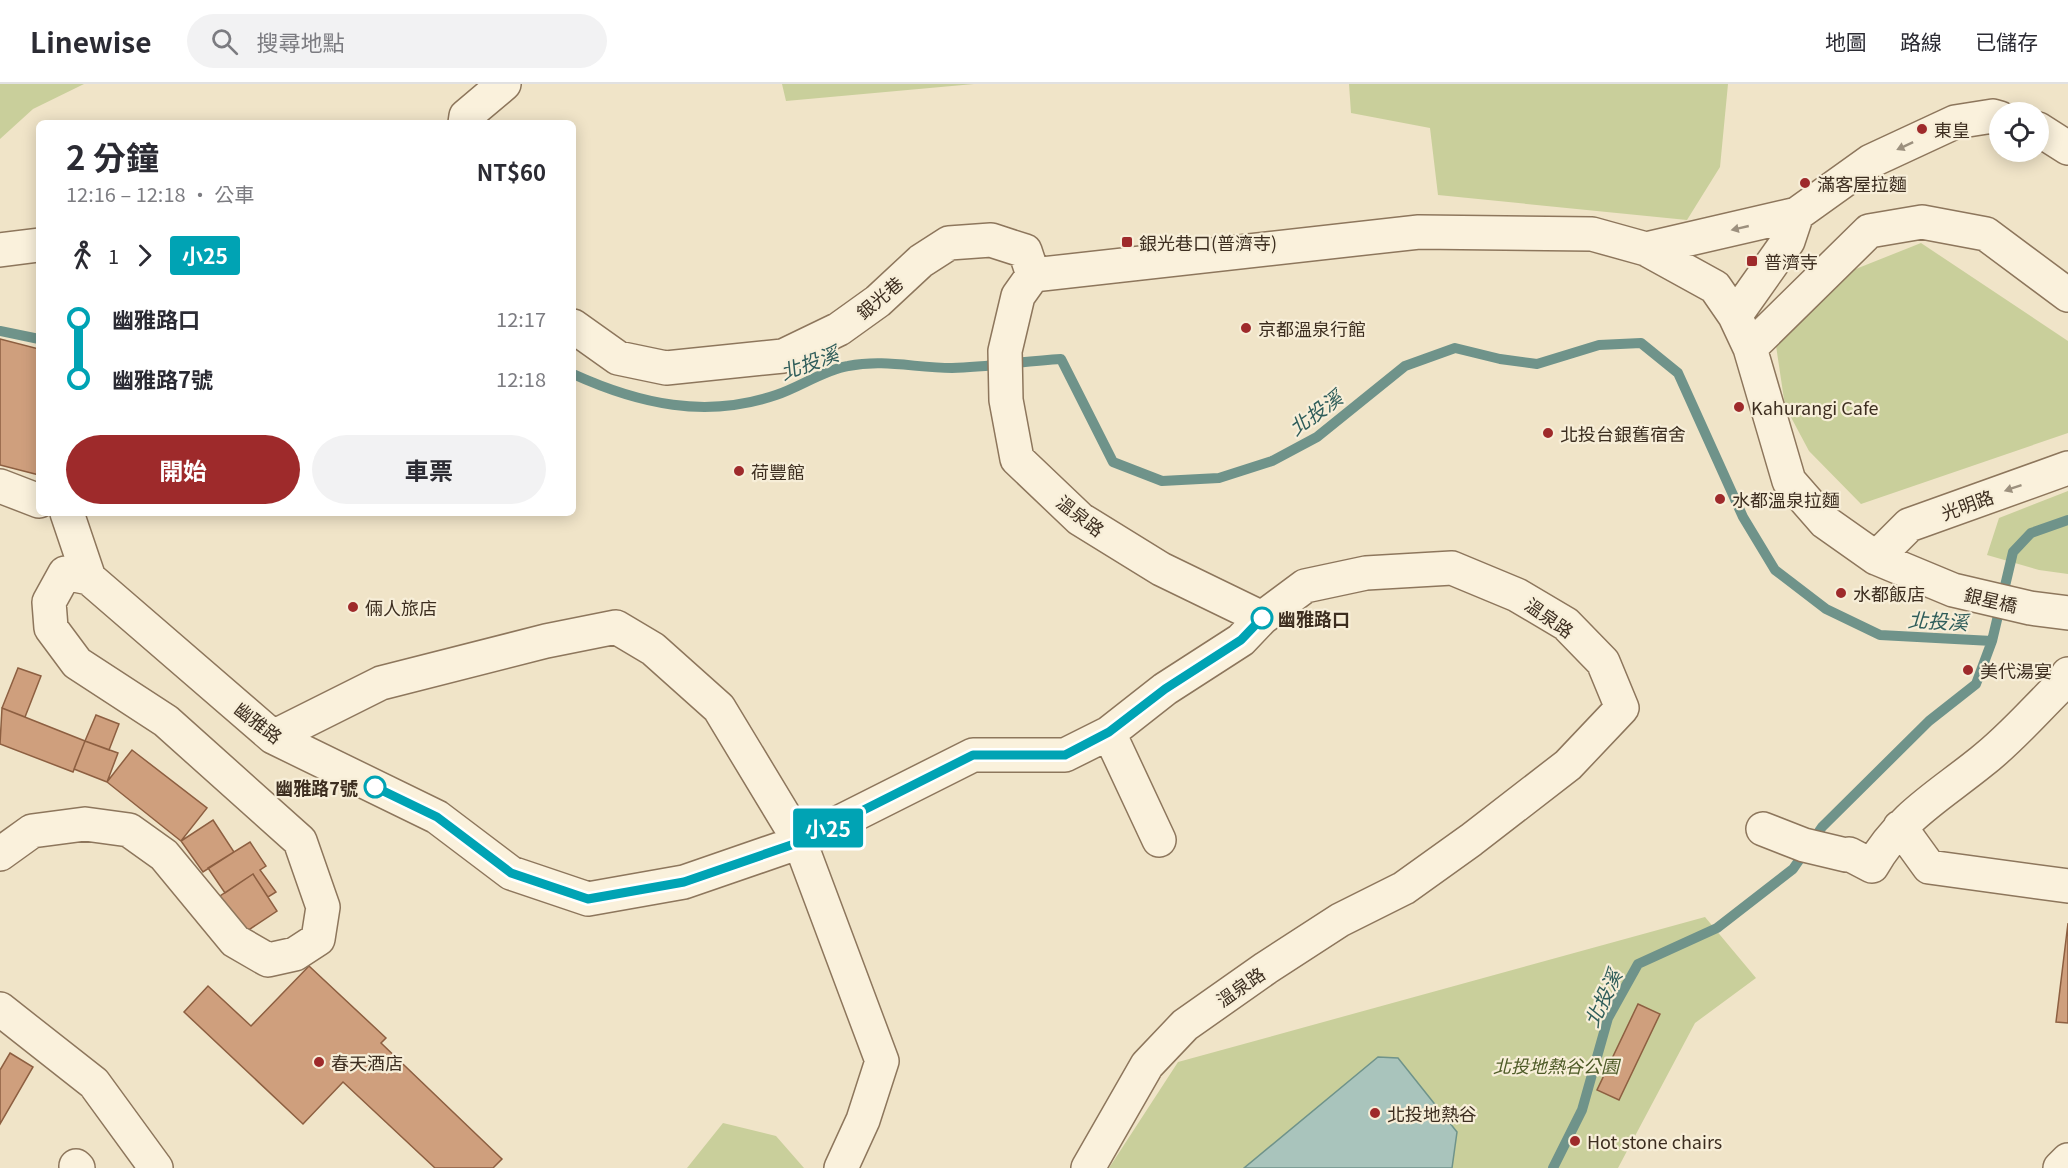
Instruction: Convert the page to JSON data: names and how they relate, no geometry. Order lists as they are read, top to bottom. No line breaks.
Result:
{"streets":{"street":["銀光巷","光明路","溫泉路","銀星橋","幽雅路"]},"crossings":[["銀光巷","溫泉路"],["光明路","銀星橋"],["溫泉路","幽雅路"]],"one_way":["光明路"],"water":["北投溪"],"parks":["北投地熱谷公園"],"places":{"other":["東皇","滿客屋拉麵","京都溫泉行館","Kahurangi Cafe","北投台銀舊宿舍","荷豐館","水都溫泉拉麵","水都飯店","倆人旅店","幽雅路口","美代湯宴","幽雅路7號","春天酒店","北投地熱谷","Hot stone chairs"],"transit":["銀光巷口(普濟寺)","普濟寺"]},"lines":["bus line 小25"],"page":{"header":"Linewise","search":"搜尋地點","nav":["地圖","路線","已儲存"],"on_map":"小25","heading":["2 分鐘","12:16 – 12:18 · 公車","NT$60"],"legs":["1","小25"],"list":[{"name":"幽雅路口","value":"12:17"},{"name":"幽雅路7號","value":"12:18"}],"buttons":["開始","車票"]}}
